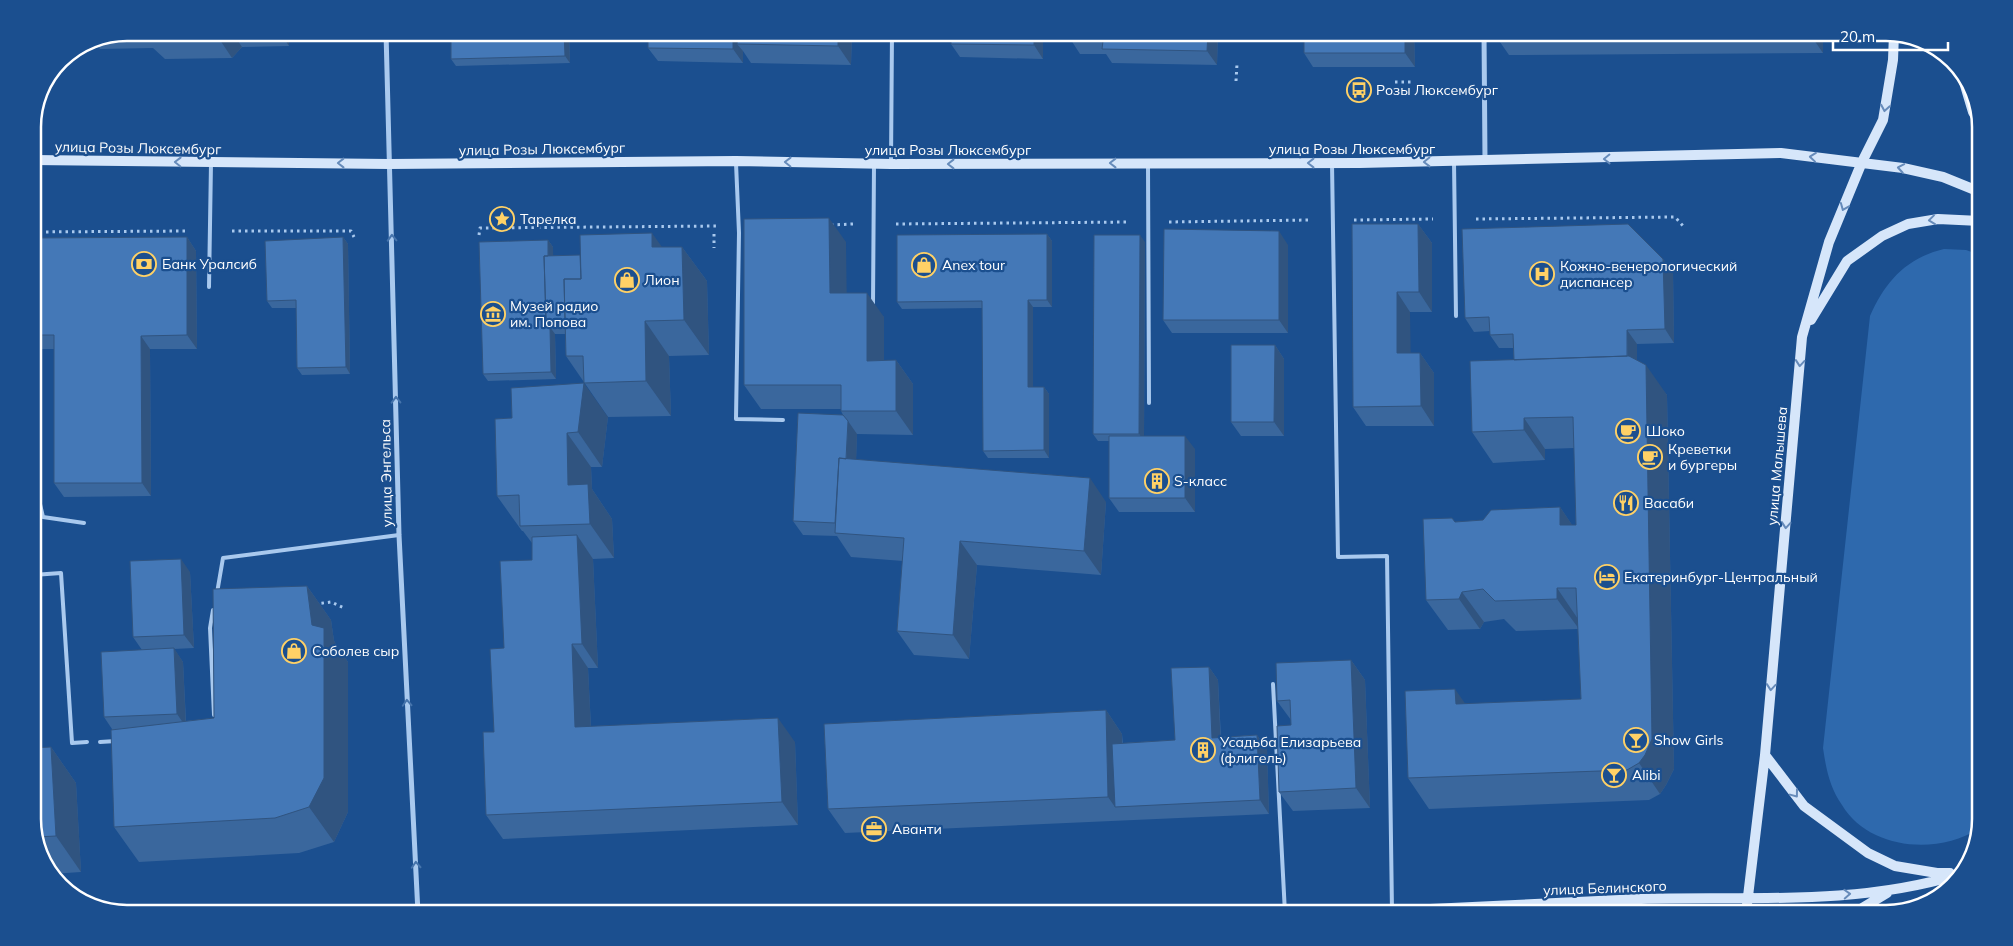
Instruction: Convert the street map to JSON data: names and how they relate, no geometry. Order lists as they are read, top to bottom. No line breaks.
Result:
{"streets":{"main road":["улица Розы Люксембург","улица Малышева","улица Белинского"],"street":["улица Энгельса"]},"crossings":[["улица Розы Люксембург","улица Малышева"],["улица Розы Люксембург","улица Энгельса"],["улица Малышева","улица Белинского"]],"one_way":["улица Розы Люксембург","улица Малышева","улица Энгельса","улица Белинского"],"places":{"bus stop":["Розы Люксембург"],"place":["Тарелка"],"bank":["Банк Уралсиб"],"shop":["Anex tour","Лион","Соболев сыр"],"hospital":["Кожно-венерологический диспансер"],"museum":["Музей радио им. Попова"],"cafe":["Шоко","Креветки и бургеры"],"building":["S-класс","Усадьба Елизарьева (флигель)"],"restaurant":["Васаби"],"hotel":["Екатеринбург-Центральный"],"bar":["Show Girls","Alibi"],"office":["Аванти"]},"scale_bar":"20 m"}
